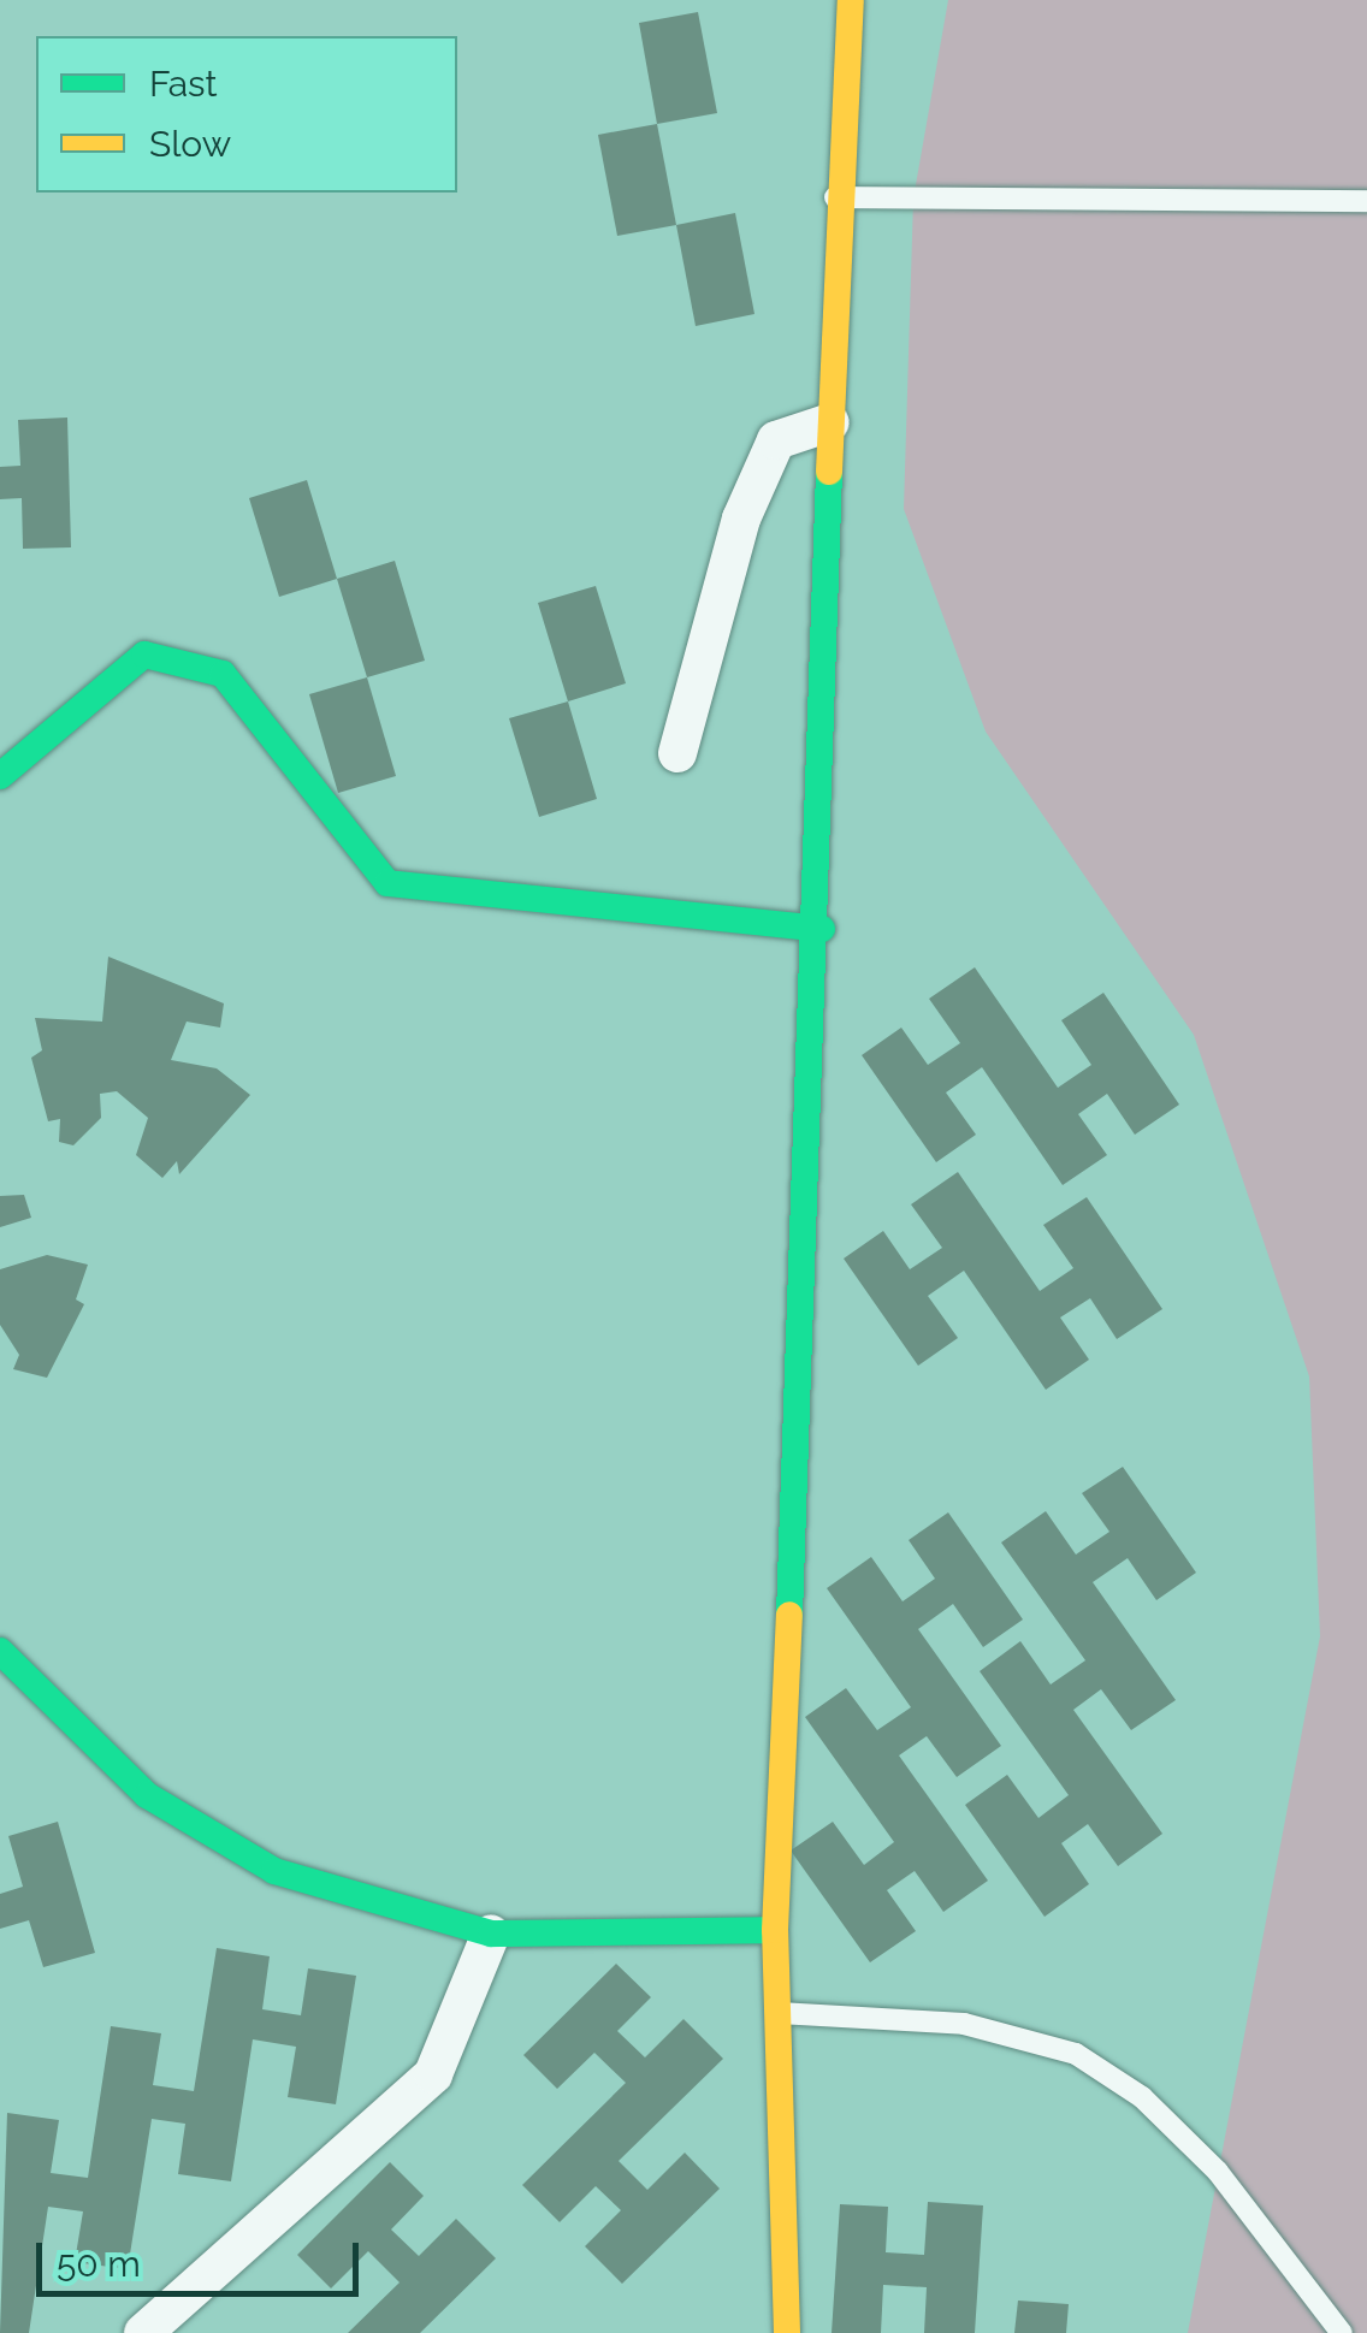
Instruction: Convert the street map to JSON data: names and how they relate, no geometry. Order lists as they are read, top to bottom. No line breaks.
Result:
{"legend":["Fast","Slow"],"scale_bar":"50 m"}
